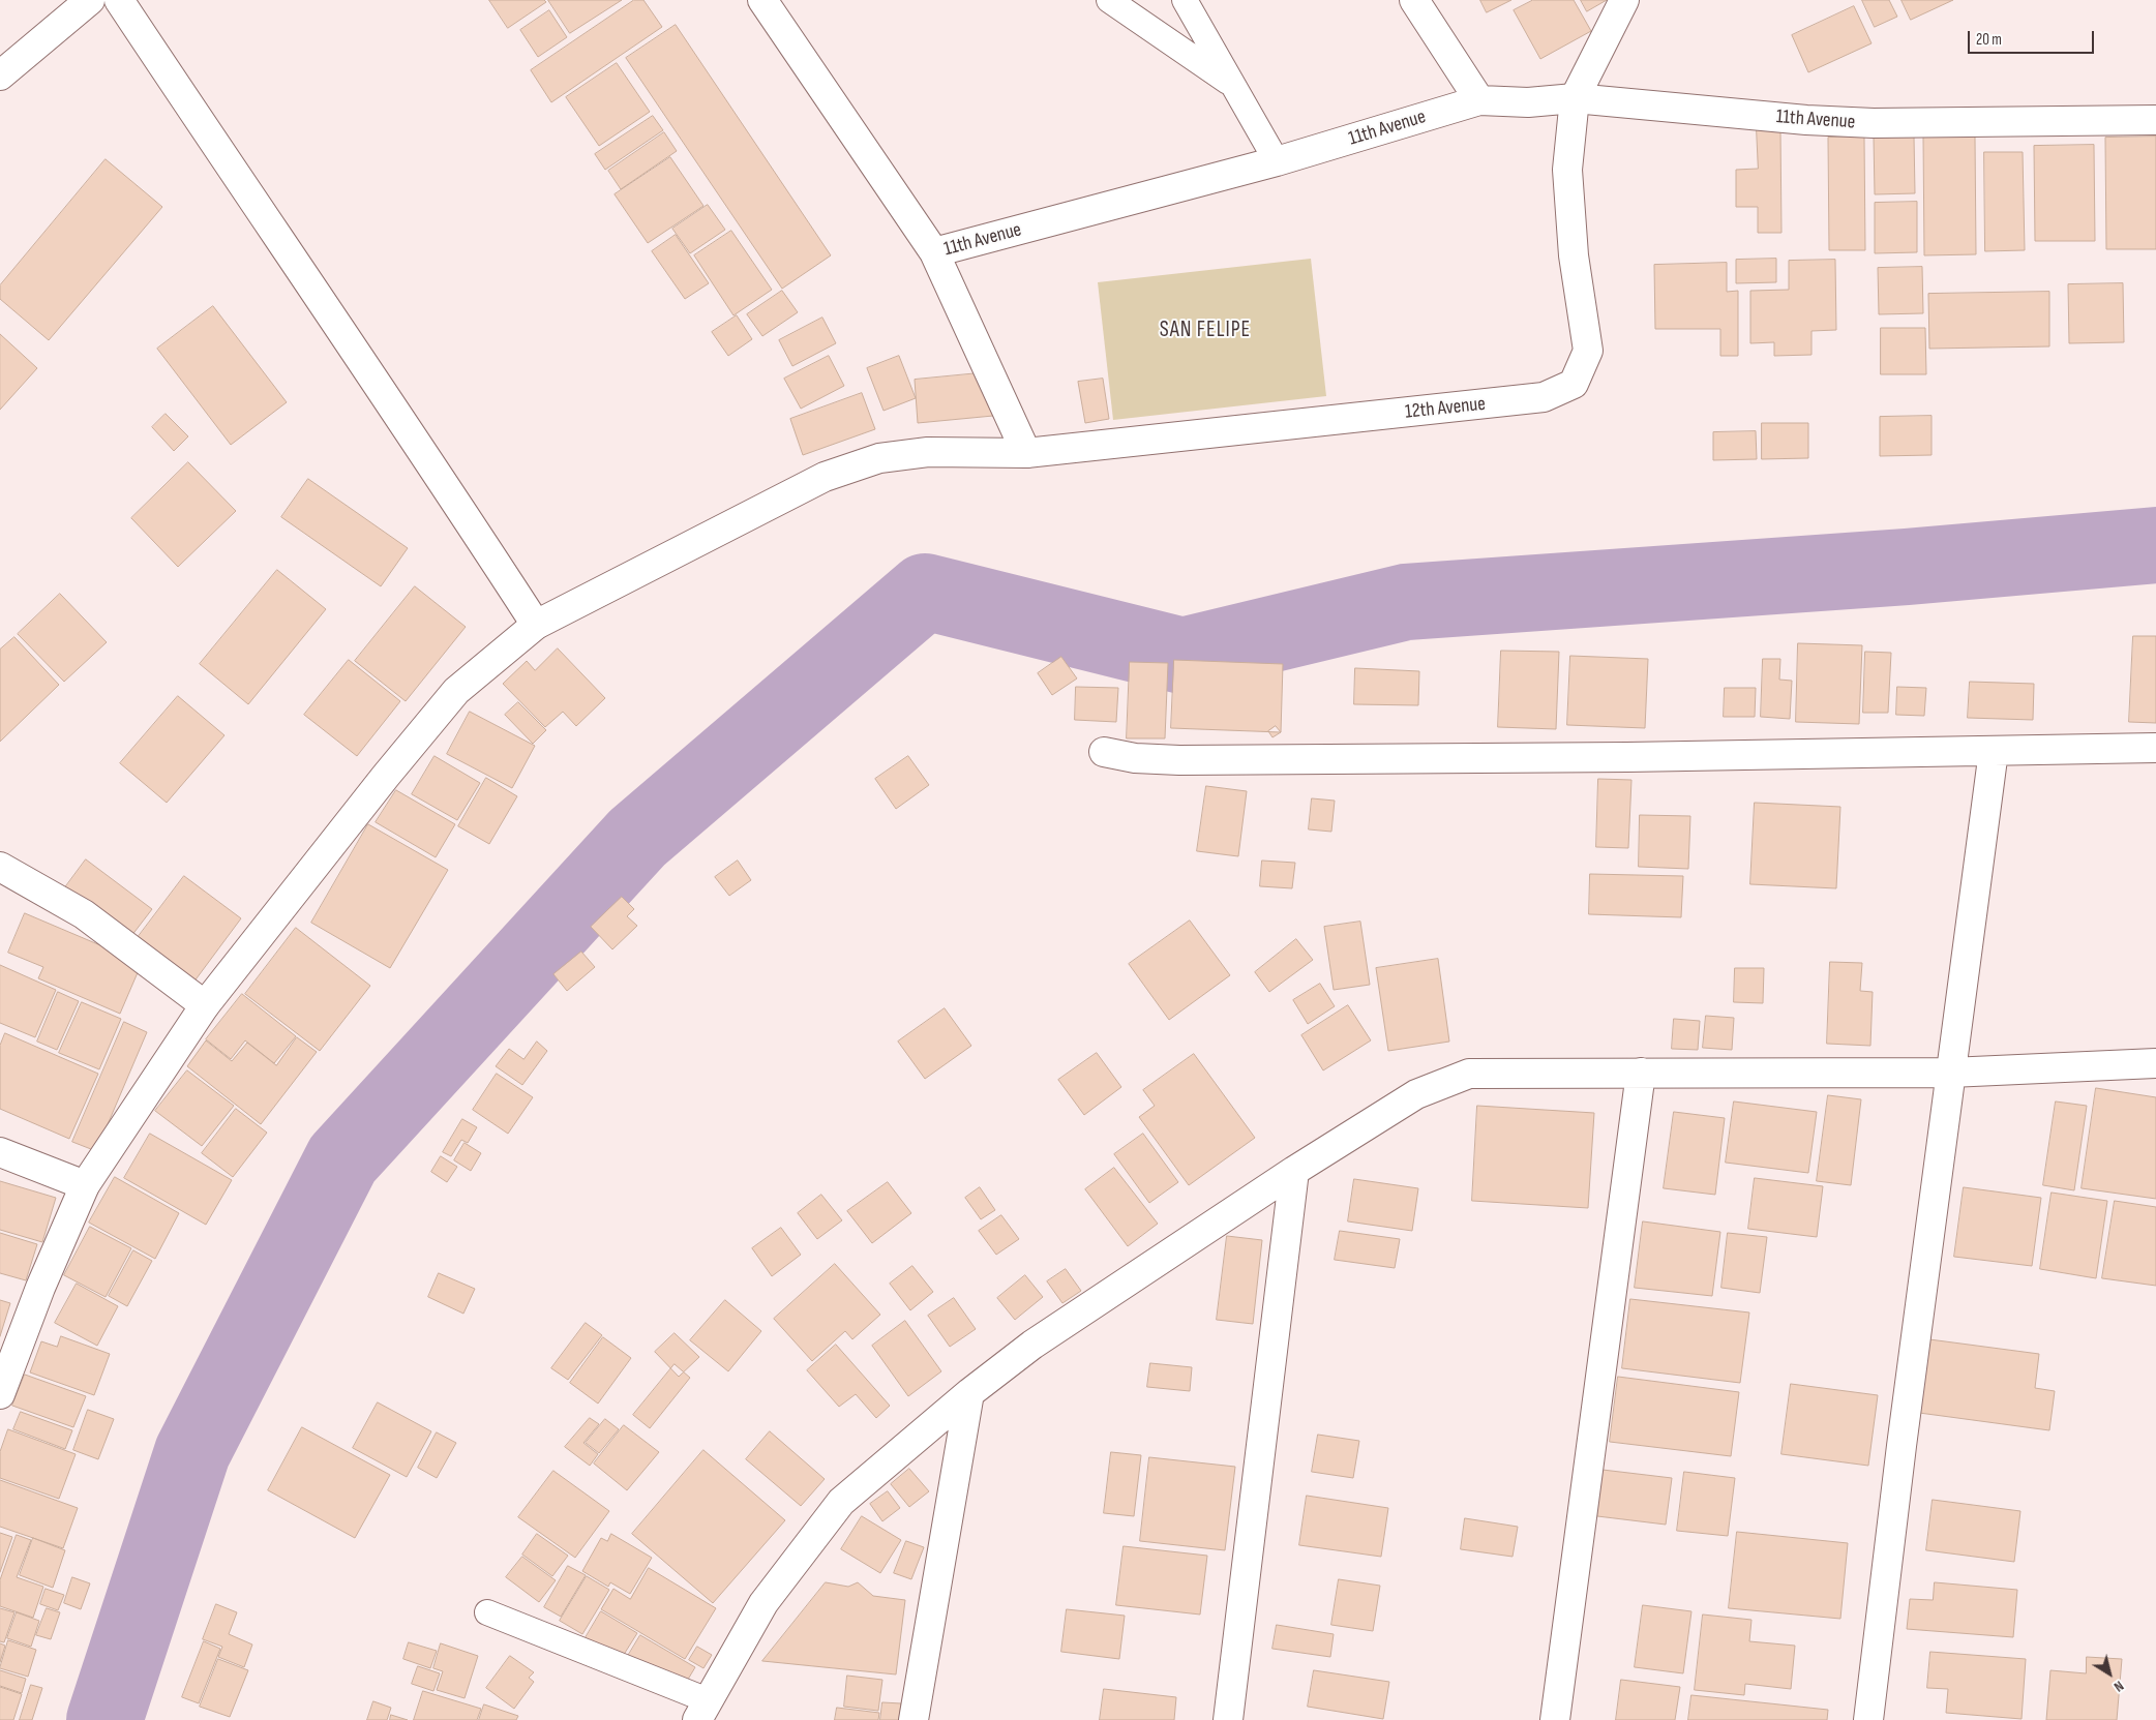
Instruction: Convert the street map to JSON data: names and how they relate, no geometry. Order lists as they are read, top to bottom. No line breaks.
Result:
{"streets":{"street":["11th Avenue","12th Avenue"]},"crossings":[["11th Avenue","12th Avenue"]],"districts":["SAN FELIPE"],"scale_bar":"20 m","north":"bottom right"}
